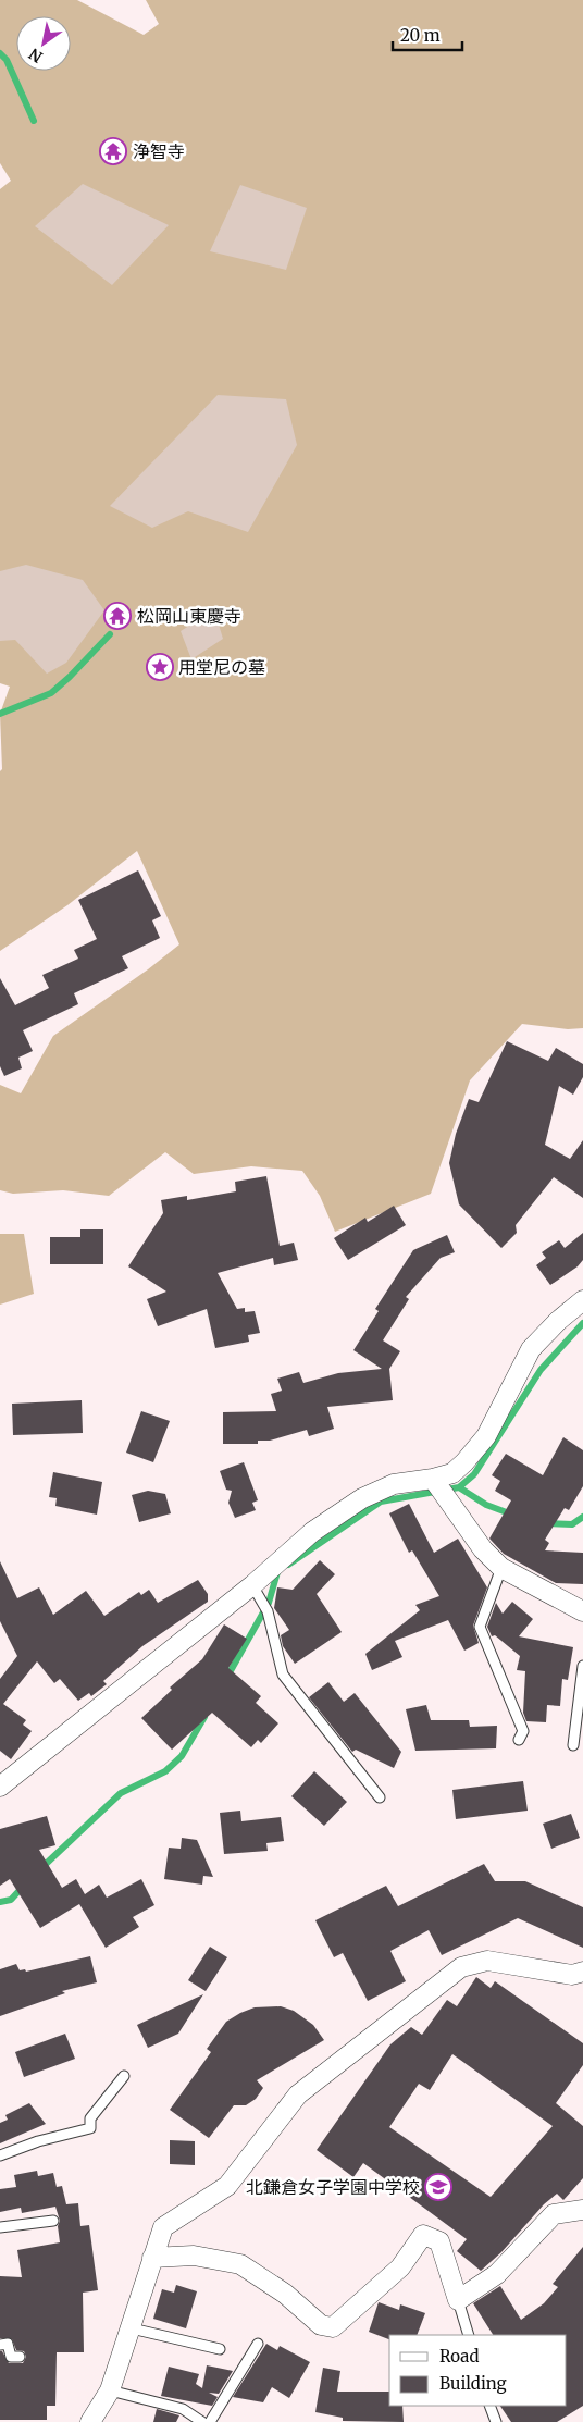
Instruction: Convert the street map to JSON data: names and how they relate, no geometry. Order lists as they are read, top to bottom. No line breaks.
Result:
{"places":{"temple":["浄智寺","松岡山東慶寺"],"place":["用堂尼の墓"],"school or university":["北鎌倉女子学園中学校"]},"legend":["Road","Building"],"scale_bar":"20 m","north":"bottom left"}
